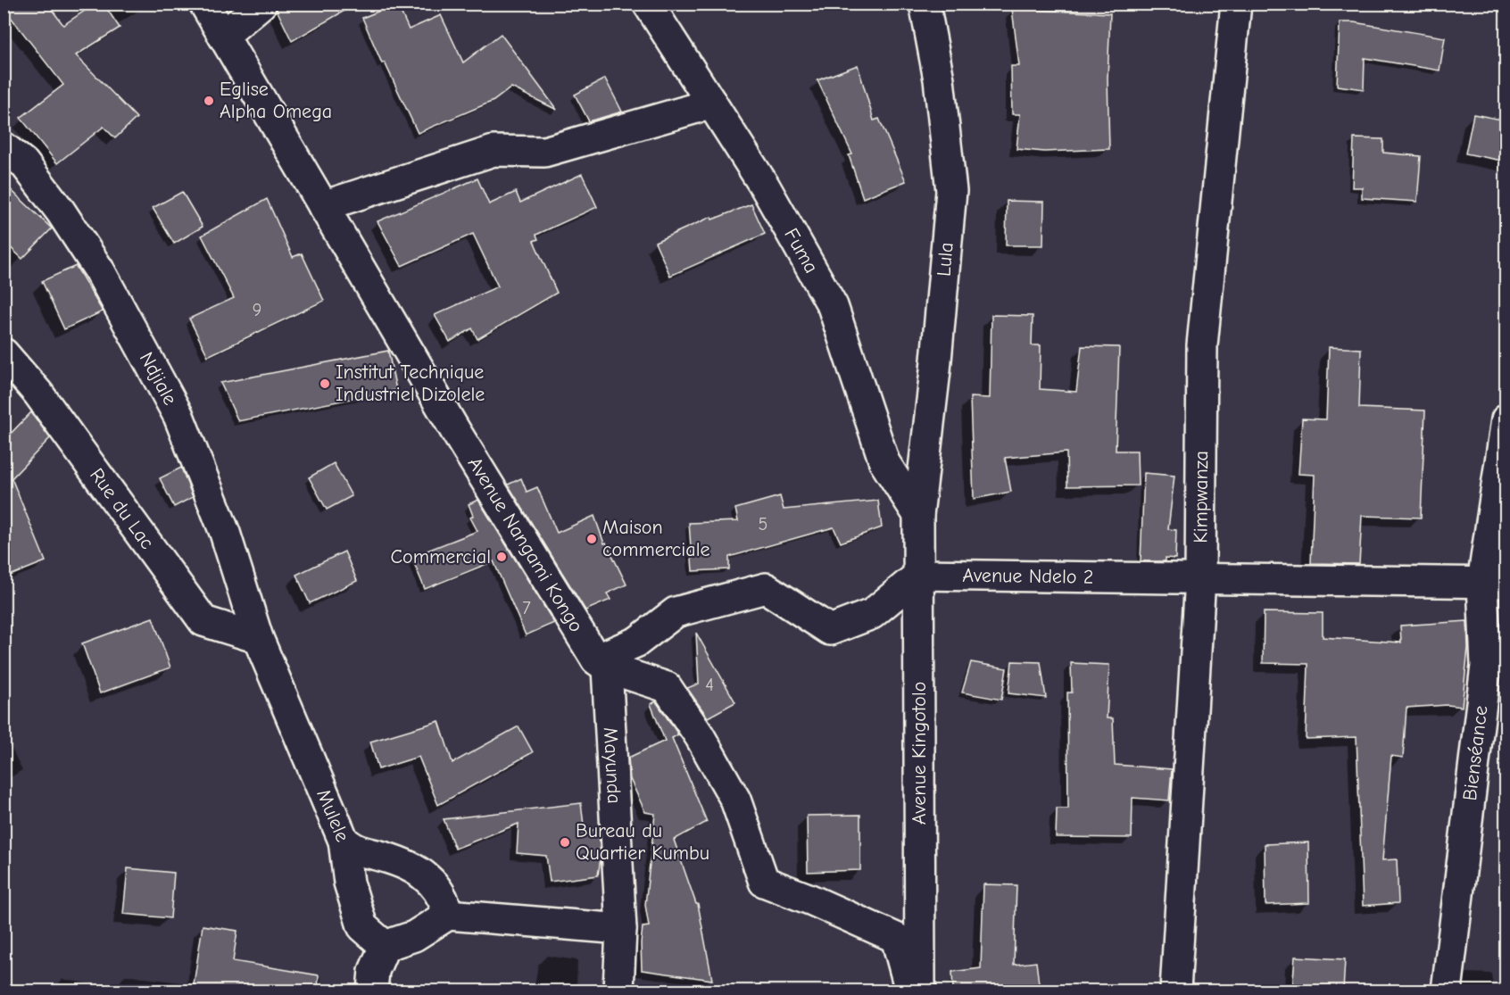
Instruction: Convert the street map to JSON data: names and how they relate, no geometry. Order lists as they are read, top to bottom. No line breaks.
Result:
{"streets":{"street":["Fuma","Lula","Ndjiale","Kimpwanza","Rue du Lac","Avenue Nangami Kongo","Avenue Ndelo 2","Avenue Kingotolo","Bienséance","Mayunda","Mulele"]},"crossings":[["Fuma","Lula"],["Fuma","Avenue Kingotolo"],["Lula","Avenue Kingotolo"],["Ndjiale","Rue du Lac"],["Ndjiale","Mulele"],["Kimpwanza","Avenue Ndelo 2"],["Rue du Lac","Mulele"],["Avenue Nangami Kongo","Mayunda"],["Avenue Ndelo 2","Avenue Kingotolo"],["Avenue Ndelo 2","Bienséance"]],"places":["Eglise Alpha Omega","Institut Technique Industriel Dizolele","Maison commerciale","Commercial","Bureau du Quartier Kumbu"],"house_numbers":["9","5","7","4"]}
